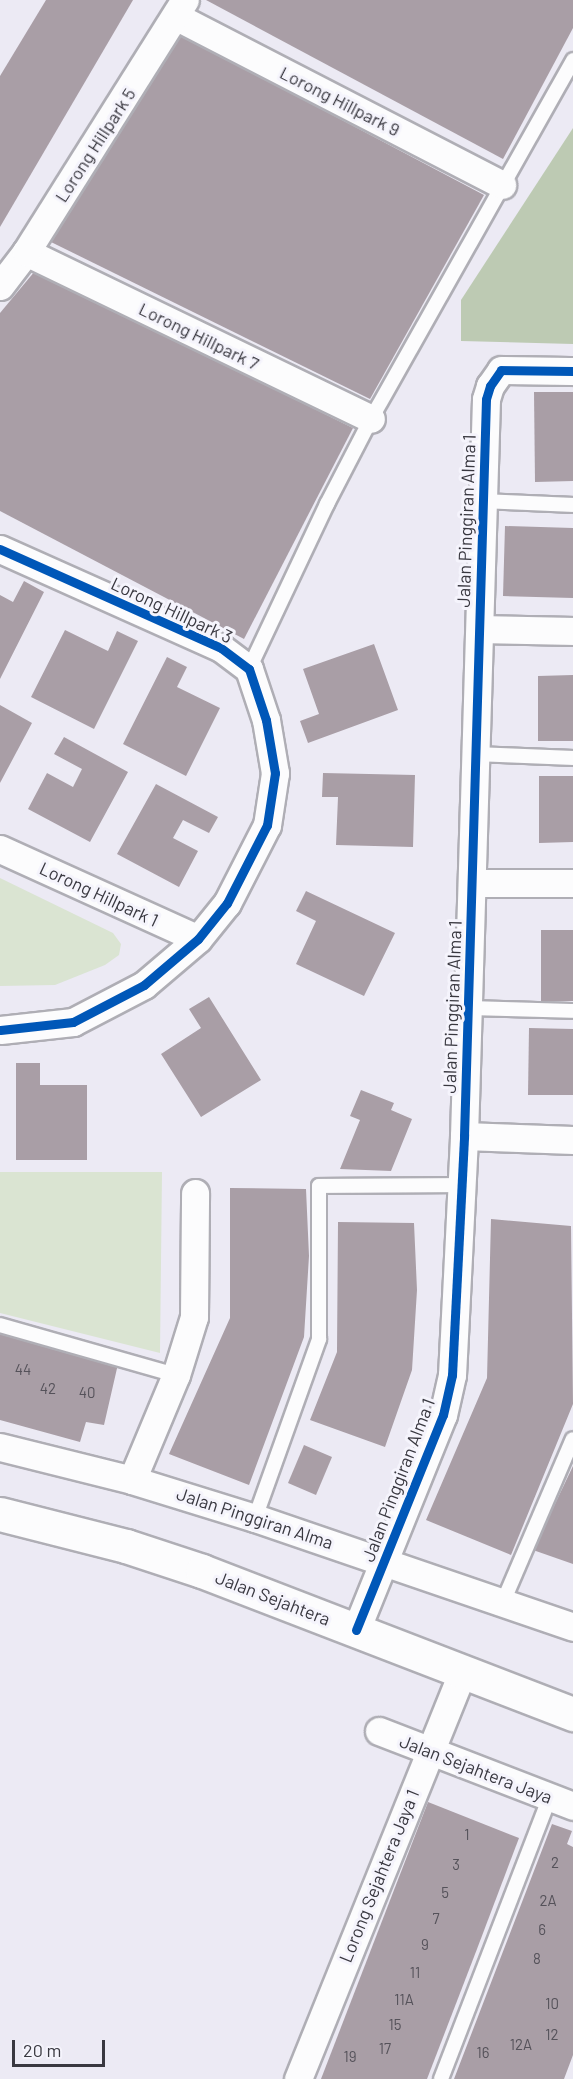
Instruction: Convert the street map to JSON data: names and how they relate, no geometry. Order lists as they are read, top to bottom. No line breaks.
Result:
{"streets":{"main road":["Jalan Sejahtera"],"street":["Lorong Hillpark 9","Lorong Hillpark 5","Lorong Hillpark 7","Jalan Pinggiran Alma 1","Lorong Hillpark 3","Lorong Hillpark 1","Jalan Pinggiran Alma","Jalan Sejahtera Jaya","Lorong Sejahtera Jaya 1"]},"crossings":[["Lorong Hillpark 9","Lorong Hillpark 5"],["Lorong Hillpark 5","Lorong Hillpark 7"],["Jalan Pinggiran Alma 1","Jalan Pinggiran Alma"],["Jalan Pinggiran Alma 1","Jalan Sejahtera"],["Jalan Sejahtera","Lorong Sejahtera Jaya 1"],["Jalan Sejahtera Jaya","Lorong Sejahtera Jaya 1"]],"house_numbers":["44","42","40","1","2","3","5","2A","7","6","9","8","11","11A","10","15","12","12A","17","16","19"],"scale_bar":"20 m"}
